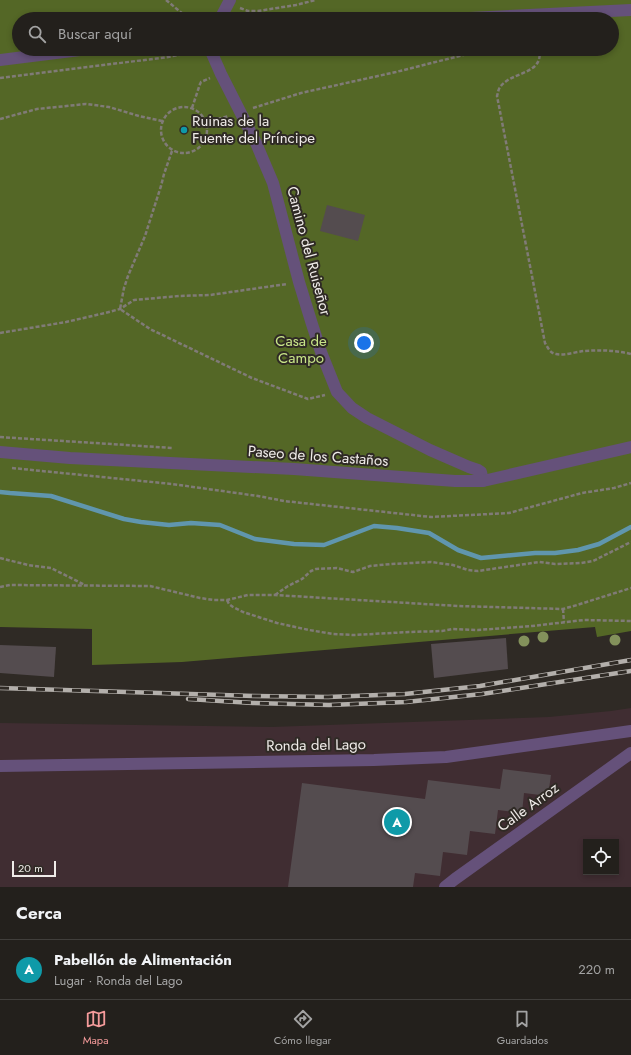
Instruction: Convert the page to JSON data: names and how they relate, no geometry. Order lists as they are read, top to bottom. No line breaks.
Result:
{"streets":{"street":["Camino del Ruiseñor","Paseo de los Castaños","Ronda del Lago","Calle Arroz"]},"crossings":[["Camino del Ruiseñor","Paseo de los Castaños"]],"parks":["Casa de Campo"],"places":["Ruinas de la Fuente del Príncipe"],"scale_bar":"20 m","page":{"search":"Buscar aquí","pins":"A","scale":"20 m","heading":"Cerca","list":[{"mark":"A","name":"Pabellón de Alimentación","note":"Lugar · Ronda del Lago","value":"220 m"}],"nav":["Mapa","Cómo llegar","Guardados"]}}
